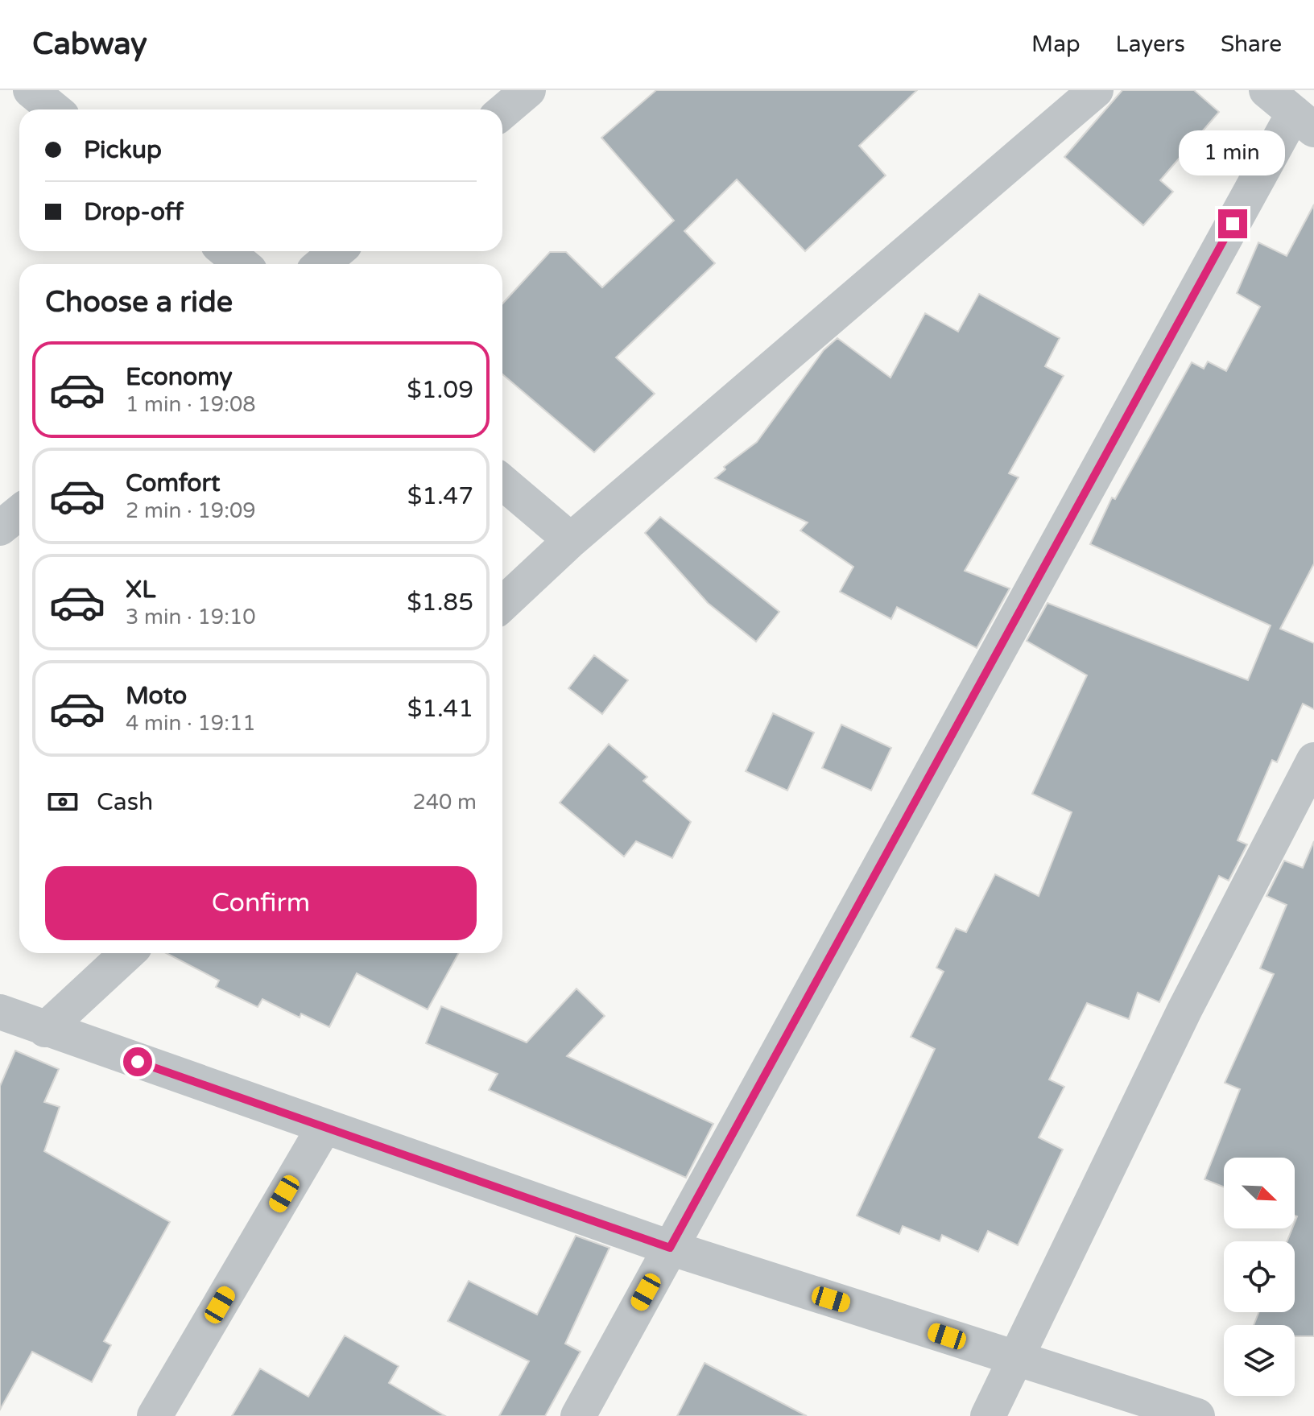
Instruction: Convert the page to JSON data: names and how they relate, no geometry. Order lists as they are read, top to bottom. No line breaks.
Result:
{"north":"bottom right","page":{"header":"Cabway","nav":["Map","Layers","Share"],"banner":["Pickup","Drop-off"],"bubble":"1 min","heading":"Choose a ride","list":[{"name":"Economy","note":"1 min · 19:08","value":"$1.09"},{"name":"Comfort","note":"2 min · 19:09","value":"$1.47"},{"name":"XL","note":"3 min · 19:10","value":"$1.85"},{"name":"Moto","note":"4 min · 19:11","value":"$1.41"}],"pay":["Cash","240 m"],"buttons":"Confirm"}}
